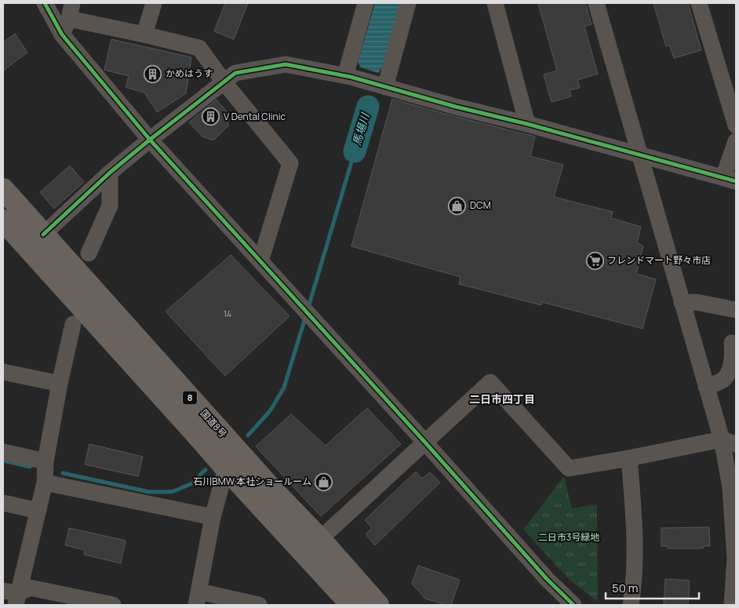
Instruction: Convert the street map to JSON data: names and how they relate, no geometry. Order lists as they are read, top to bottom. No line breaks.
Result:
{"streets":{"highway":["8","国道8号"]},"districts":["二日市四丁目"],"water":["馬場川"],"parks":["二日市3号緑地"],"places":{"building":["かめはうす","V Dental Clinic"],"shop":["DCM","石川BMW 本社ショールーム"],"supermarket":["フレンドマート野々市店"]},"house_numbers":["14"],"scale_bar":"50 m"}
